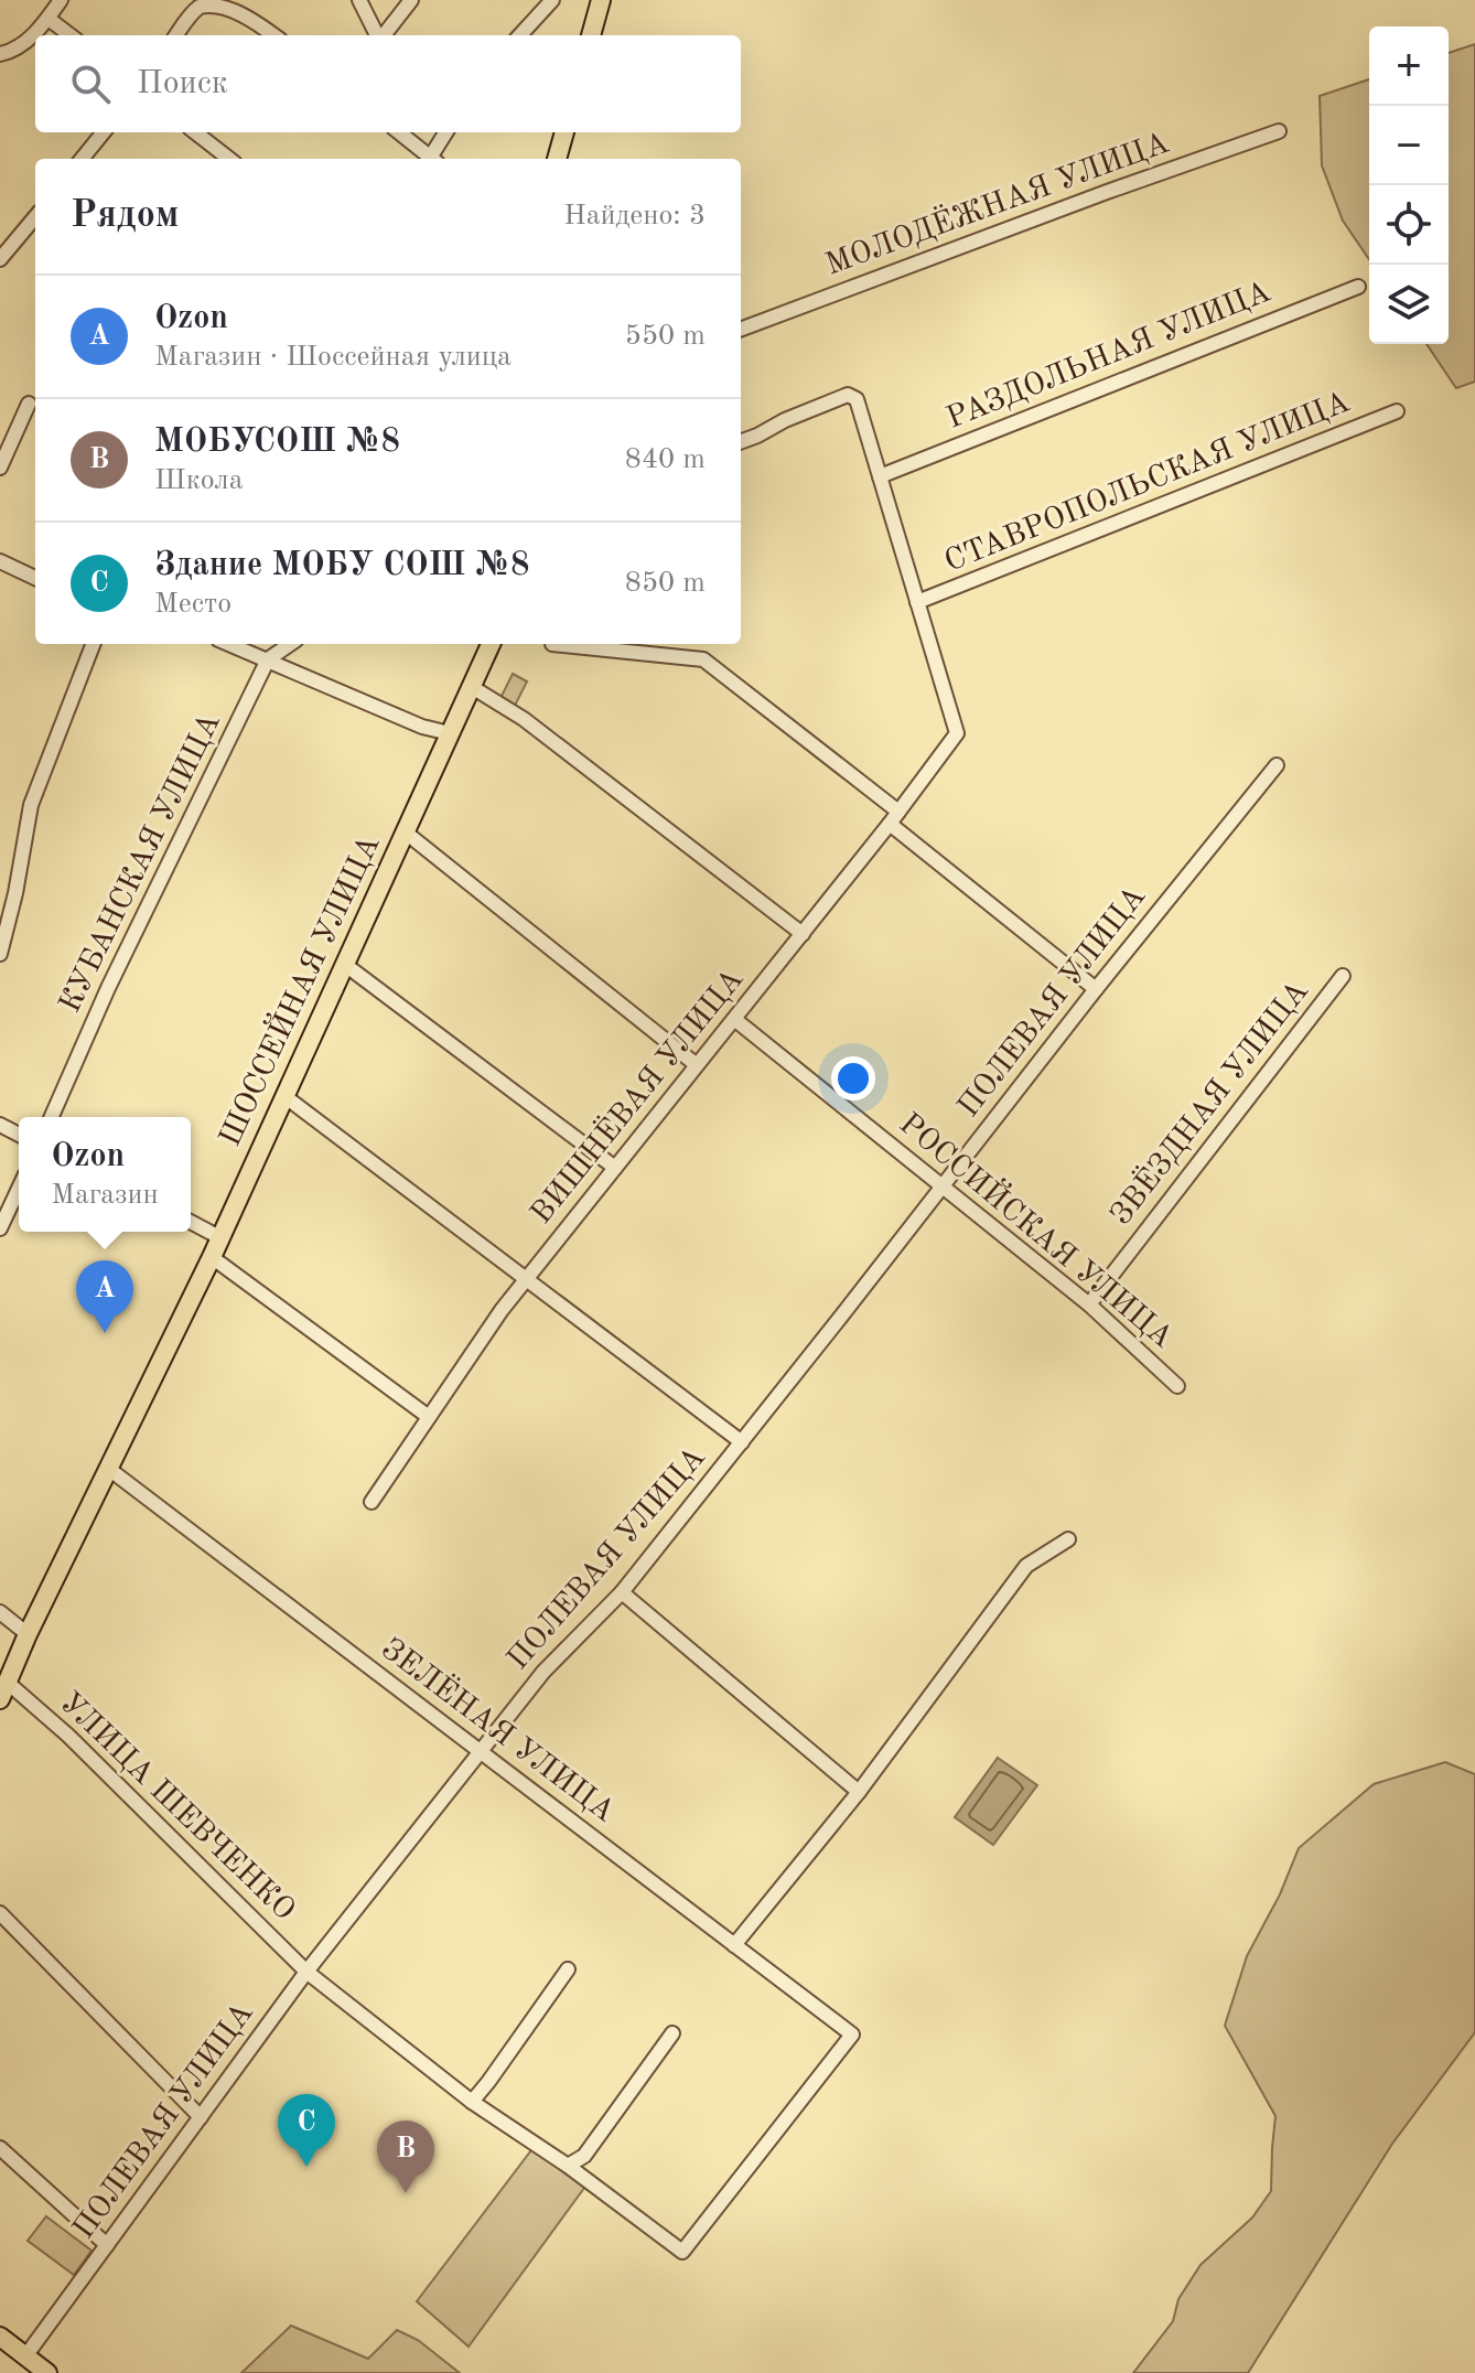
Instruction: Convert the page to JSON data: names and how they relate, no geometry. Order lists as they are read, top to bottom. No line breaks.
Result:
{"streets":{"main road":["ШОССЕЙНАЯ УЛИЦА"],"street":["МОЛОДЁЖНАЯ УЛИЦА","РАЗДОЛЬНАЯ УЛИЦА","СТАВРОПОЛЬСКАЯ УЛИЦА","КУБАНСКАЯ УЛИЦА","ПОЛЕВАЯ УЛИЦА","ВИШНЁВАЯ УЛИЦА","ЗВЁЗДНАЯ УЛИЦА","РОССИЙСКАЯ УЛИЦА","ЗЕЛЁНАЯ УЛИЦА","УЛИЦА ШЕВЧЕНКО"]},"crossings":[["СТАВРОПОЛЬСКАЯ УЛИЦА","ВИШНЁВАЯ УЛИЦА"],["ШОССЕЙНАЯ УЛИЦА","ЗЕЛЁНАЯ УЛИЦА"],["ШОССЕЙНАЯ УЛИЦА","УЛИЦА ШЕВЧЕНКО"],["ПОЛЕВАЯ УЛИЦА","РОССИЙСКАЯ УЛИЦА"],["ПОЛЕВАЯ УЛИЦА","ЗЕЛЁНАЯ УЛИЦА"],["ПОЛЕВАЯ УЛИЦА","УЛИЦА ШЕВЧЕНКО"],["ВИШНЁВАЯ УЛИЦА","РОССИЙСКАЯ УЛИЦА"],["ЗВЁЗДНАЯ УЛИЦА","РОССИЙСКАЯ УЛИЦА"],["ЗЕЛЁНАЯ УЛИЦА","УЛИЦА ШЕВЧЕНКО"]],"page":{"map_buttons":["+","−"],"search":"Поиск","heading":["Рядом","Найдено: 3"],"list":[{"mark":"A","name":"Ozon","note":"Магазин · Шоссейная улица","value":"550 m"},{"mark":"B","name":"МОБУСОШ №8","note":"Школа","value":"840 m"},{"mark":"C","name":"Здание МОБУ СОШ №8","note":"Место","value":"850 m"}],"popup":["Ozon","Магазин"],"pins":["A","C","B"]}}
